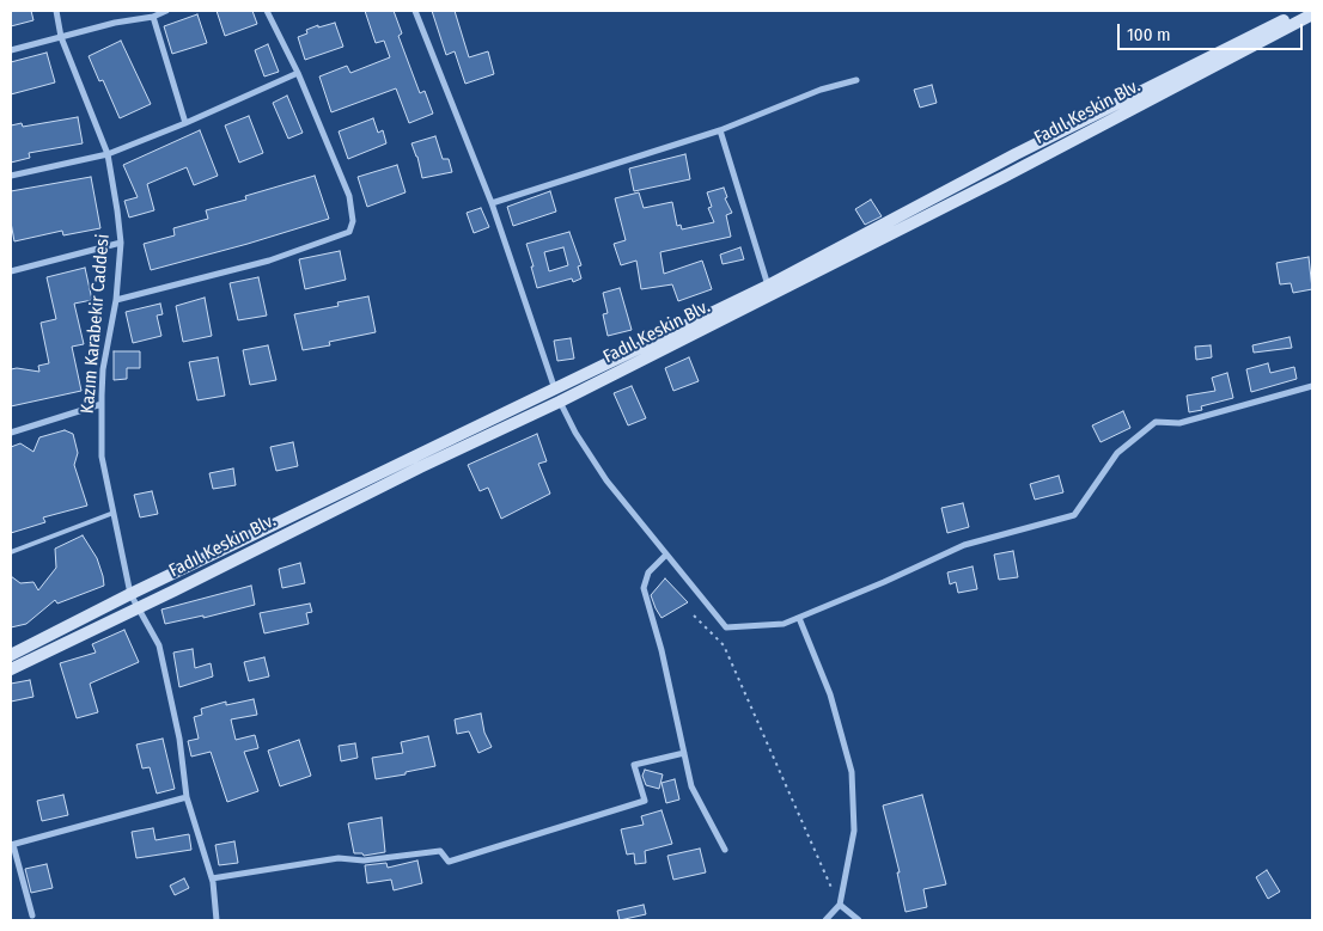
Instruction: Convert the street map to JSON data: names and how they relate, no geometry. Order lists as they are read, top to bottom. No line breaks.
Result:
{"streets":{"street":["Fadıl Keskin Blv.","Kazım Karabekir Caddesi"]},"crossings":[["Fadıl Keskin Blv.","Kazım Karabekir Caddesi"]],"scale_bar":"100 m"}
